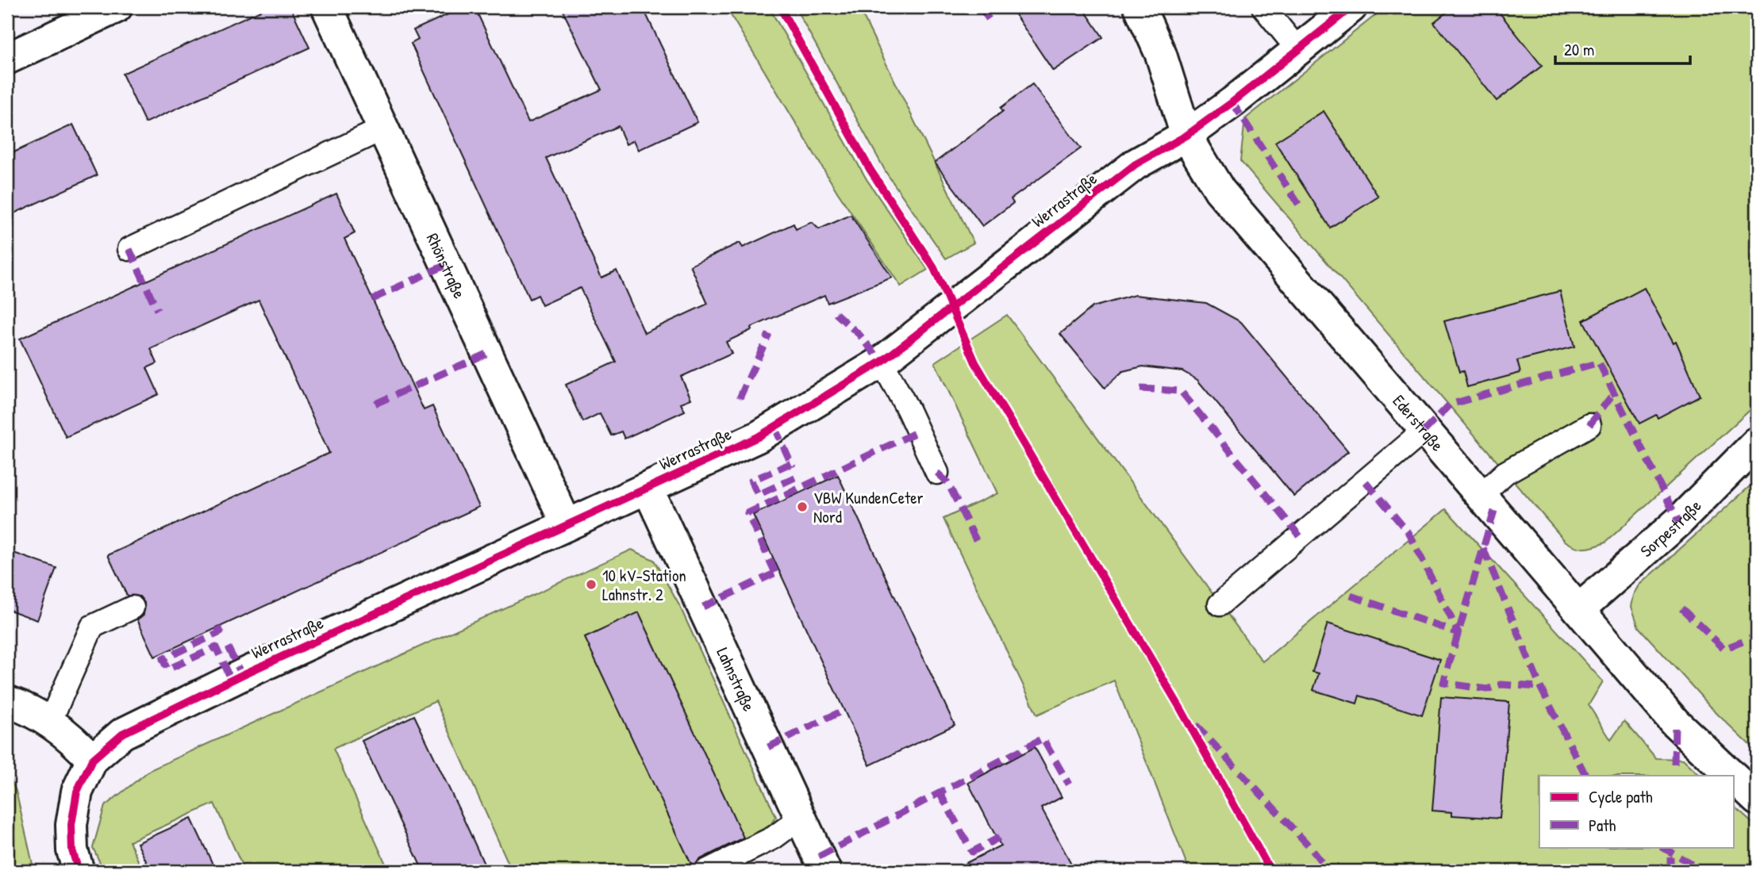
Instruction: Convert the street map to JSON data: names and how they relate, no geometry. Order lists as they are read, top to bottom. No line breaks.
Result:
{"streets":{"street":["Werrastraße","Rhönstraße","Ederstraße","Sorpestraße","Lahnstraße"]},"crossings":[["Werrastraße","Rhönstraße"],["Werrastraße","Ederstraße"],["Werrastraße","Lahnstraße"],["Ederstraße","Sorpestraße"]],"places":["VBW KundenCeter Nord","10 kV-Station Lahnstr. 2"],"legend":["Cycle path","Path"],"scale_bar":"20 m"}
